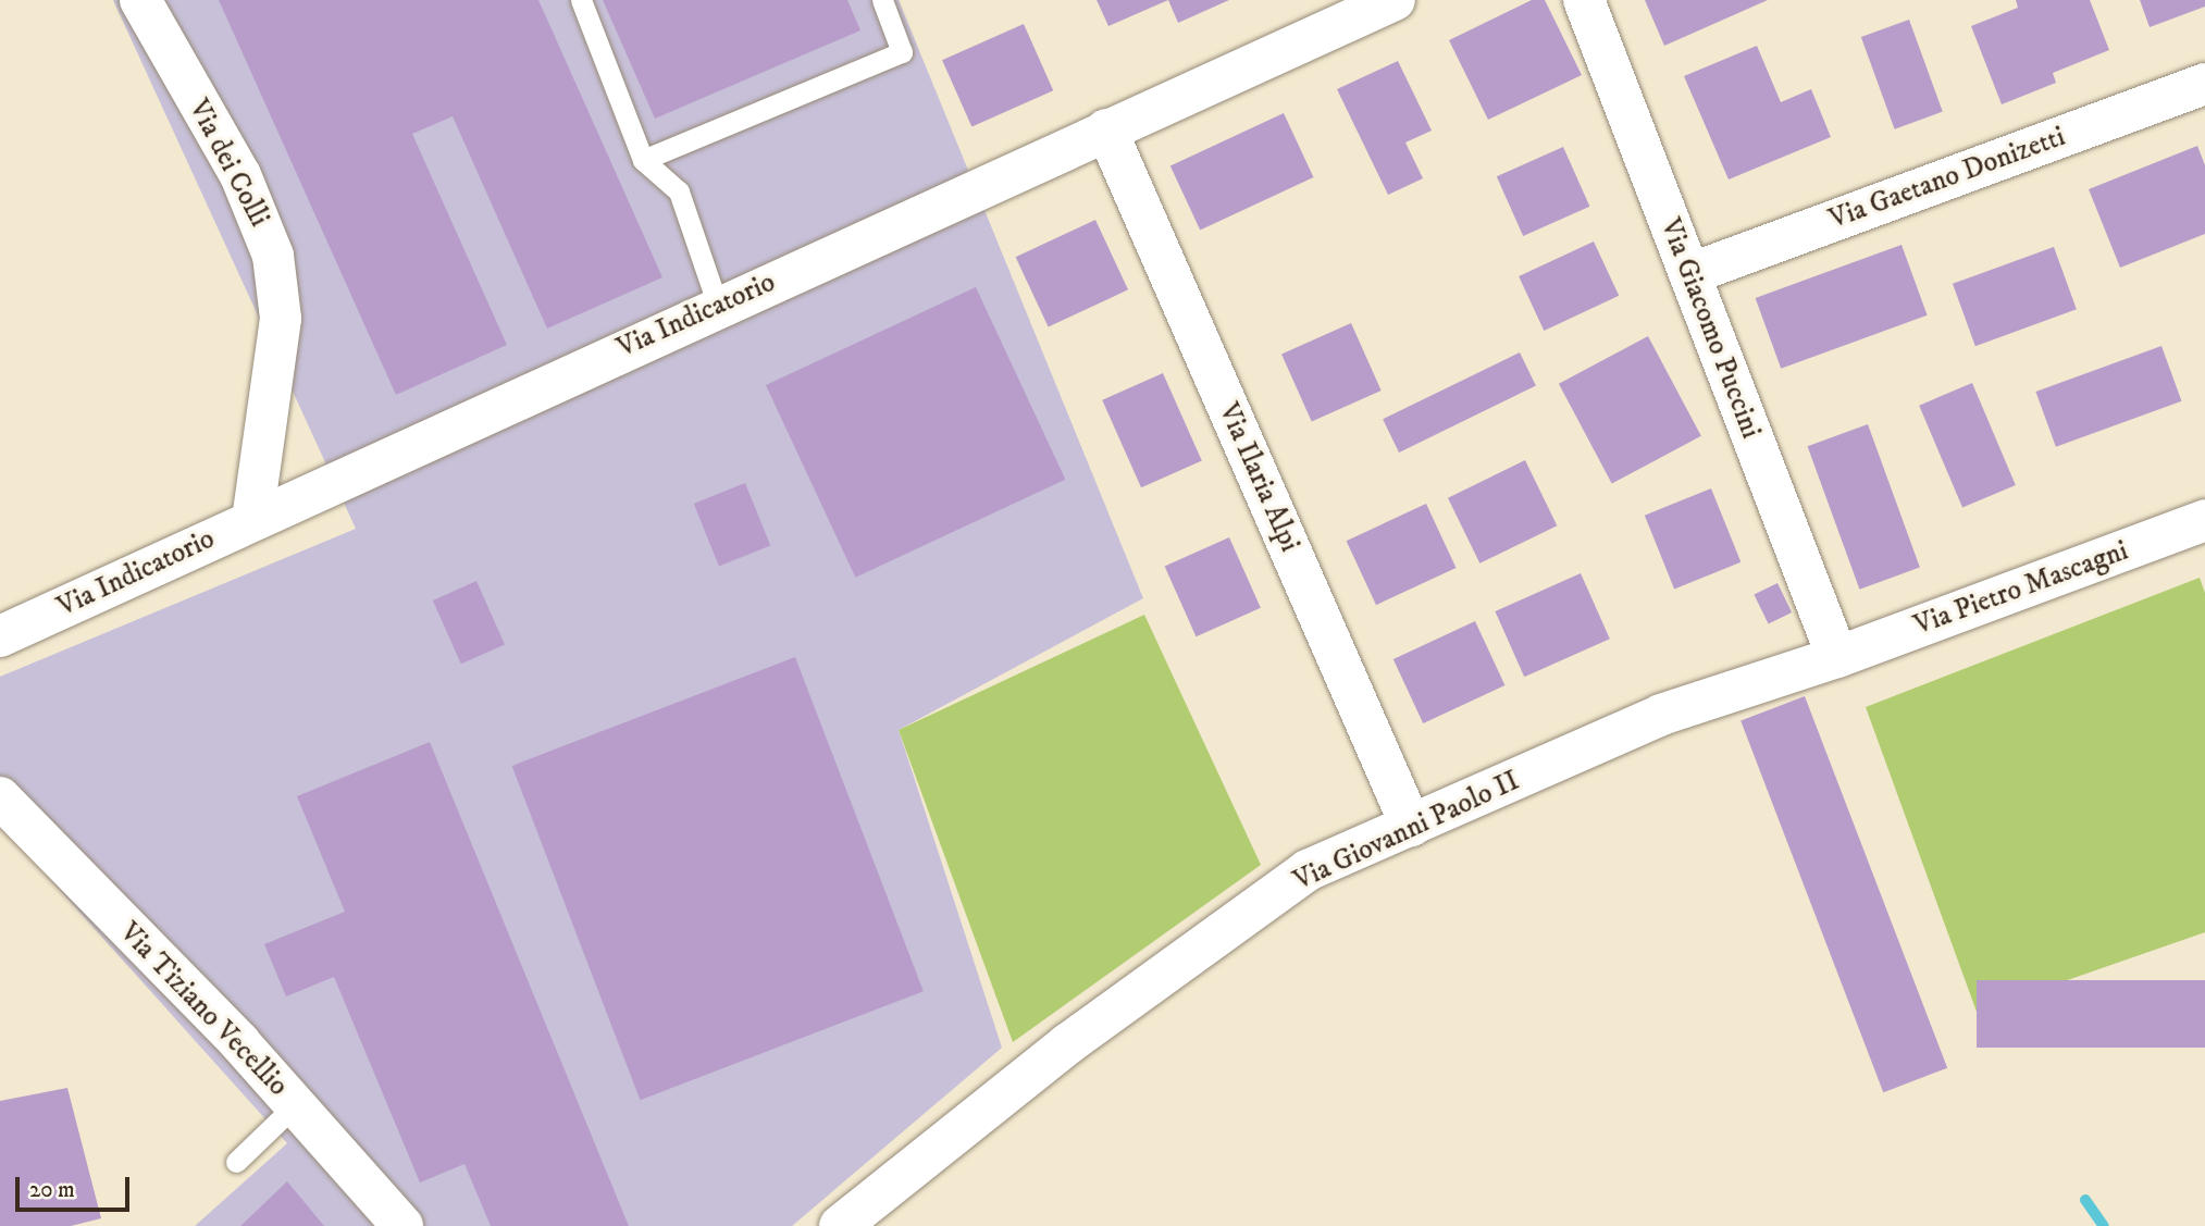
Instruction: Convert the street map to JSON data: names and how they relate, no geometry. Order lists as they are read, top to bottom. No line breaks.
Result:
{"streets":{"street":["Via dei Colli","Via Gaetano Donizetti","Via Indicatorio","Via Giacomo Puccini","Via Ilaria Alpi","Via Pietro Mascagni","Via Giovanni Paolo II","Via Tiziano Vecellio"]},"crossings":[["Via dei Colli","Via Indicatorio"],["Via Gaetano Donizetti","Via Giacomo Puccini"],["Via Indicatorio","Via Ilaria Alpi"],["Via Giacomo Puccini","Via Pietro Mascagni"],["Via Giacomo Puccini","Via Giovanni Paolo II"],["Via Ilaria Alpi","Via Giovanni Paolo II"],["Via Pietro Mascagni","Via Giovanni Paolo II"]],"scale_bar":"20 m"}
